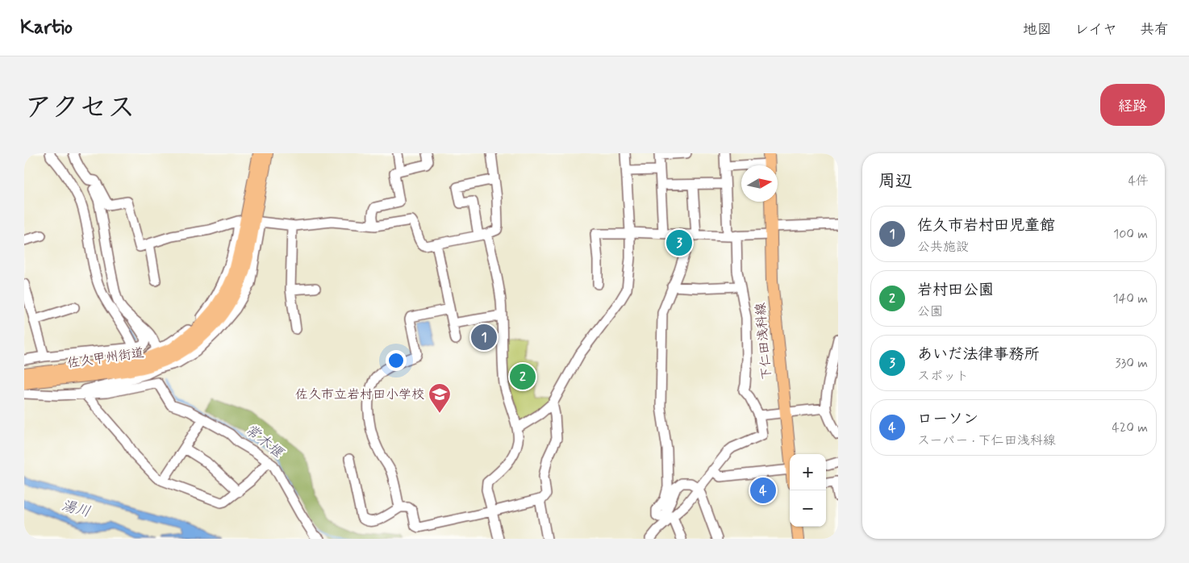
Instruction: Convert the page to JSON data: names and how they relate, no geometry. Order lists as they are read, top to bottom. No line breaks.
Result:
{"streets":{"main road":["下仁田浅科線","佐久甲州街道"]},"water":["常木堰","湯川"],"places":{"school or university":["佐久市立岩村田小学校"]},"north":"right","page":{"header":"Kartio","nav":["地図","レイヤ","共有"],"title":"アクセス","buttons":"経路","heading":["周辺","4件"],"list":[{"mark":"1","name":"佐久市岩村田児童館","note":"公共施設","value":"100 m"},{"mark":"2","name":"岩村田公園","note":"公園","value":"140 m"},{"mark":"3","name":"あいだ法律事務所","note":"スポット","value":"330 m"},{"mark":"4","name":"ローソン","note":"スーパー · 下仁田浅科線","value":"420 m"}],"pins":["3","1","2","4"],"map_buttons":["+","−"]}}
